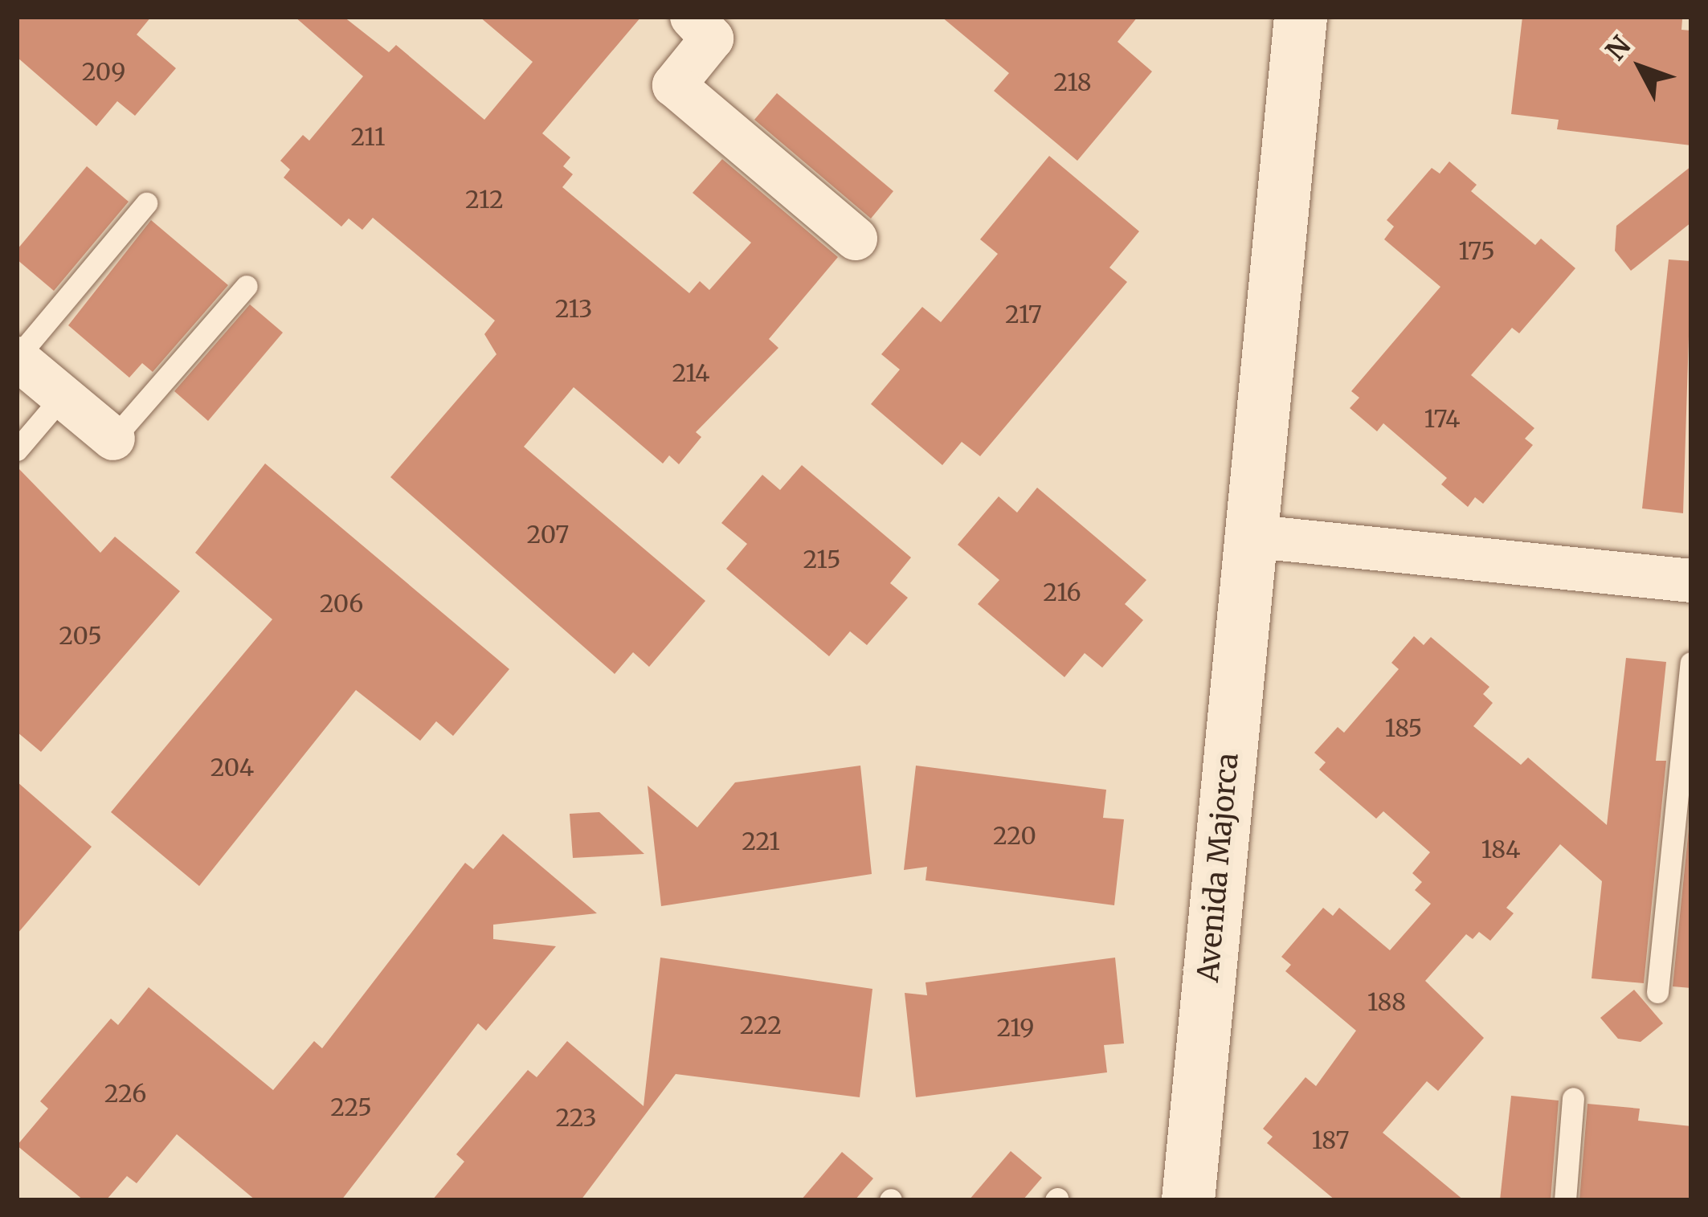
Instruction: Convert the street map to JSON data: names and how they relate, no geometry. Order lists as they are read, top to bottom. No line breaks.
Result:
{"streets":{"street":["Avenida Majorca"]},"house_numbers":["209","218","211","212","175","213","217","214","174","207","215","216","206","205","185","204","220","221","184","188","222","219","226","225","223","187"],"north":"top left"}
